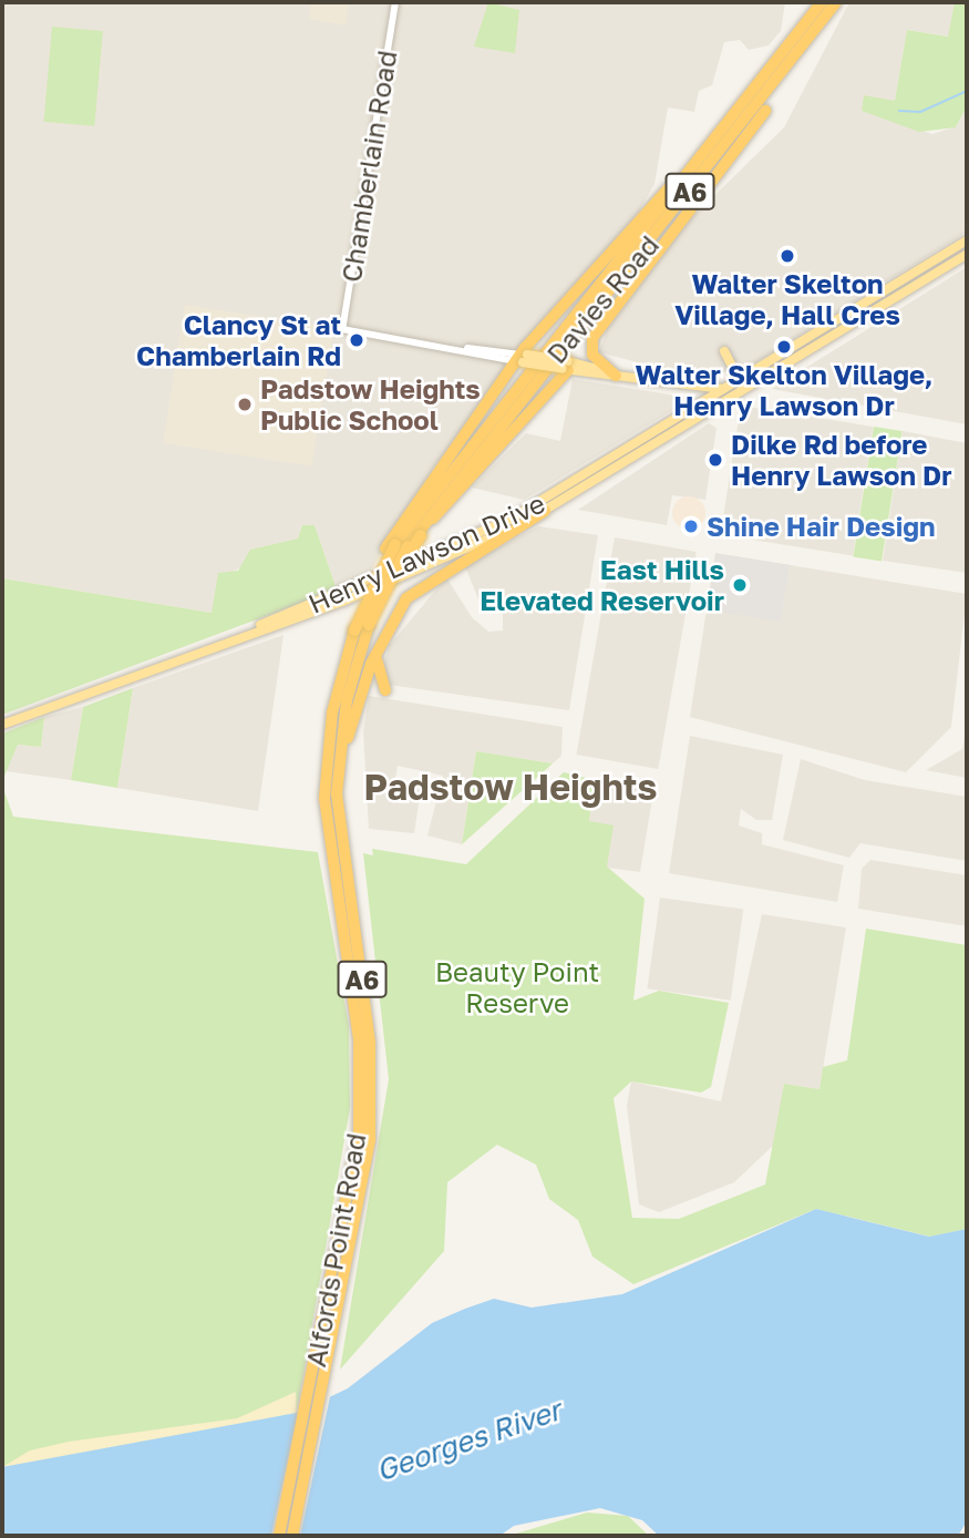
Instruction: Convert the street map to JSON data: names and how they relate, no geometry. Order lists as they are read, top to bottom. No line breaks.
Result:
{"streets":{"highway":["A6","Davies Road","Alfords Point Road"],"main road":["Henry Lawson Drive"],"street":["Chamberlain Road"]},"crossings":[["Chamberlain Road","A6"],["Chamberlain Road","Davies Road"],["Chamberlain Road","Alfords Point Road"],["A6","Davies Road"],["A6","Henry Lawson Drive"],["A6","Alfords Point Road"],["Davies Road","Alfords Point Road"]],"districts":["Padstow Heights"],"water":["Georges River"],"parks":["Beauty Point Reserve"],"places":["Walter Skelton Village, Hall Cres","Clancy St at Chamberlain Rd","Walter Skelton Village, Henry Lawson Dr","Padstow Heights Public School","Dilke Rd before Henry Lawson Dr","Shine Hair Design","East Hills Elevated Reservoir"]}
